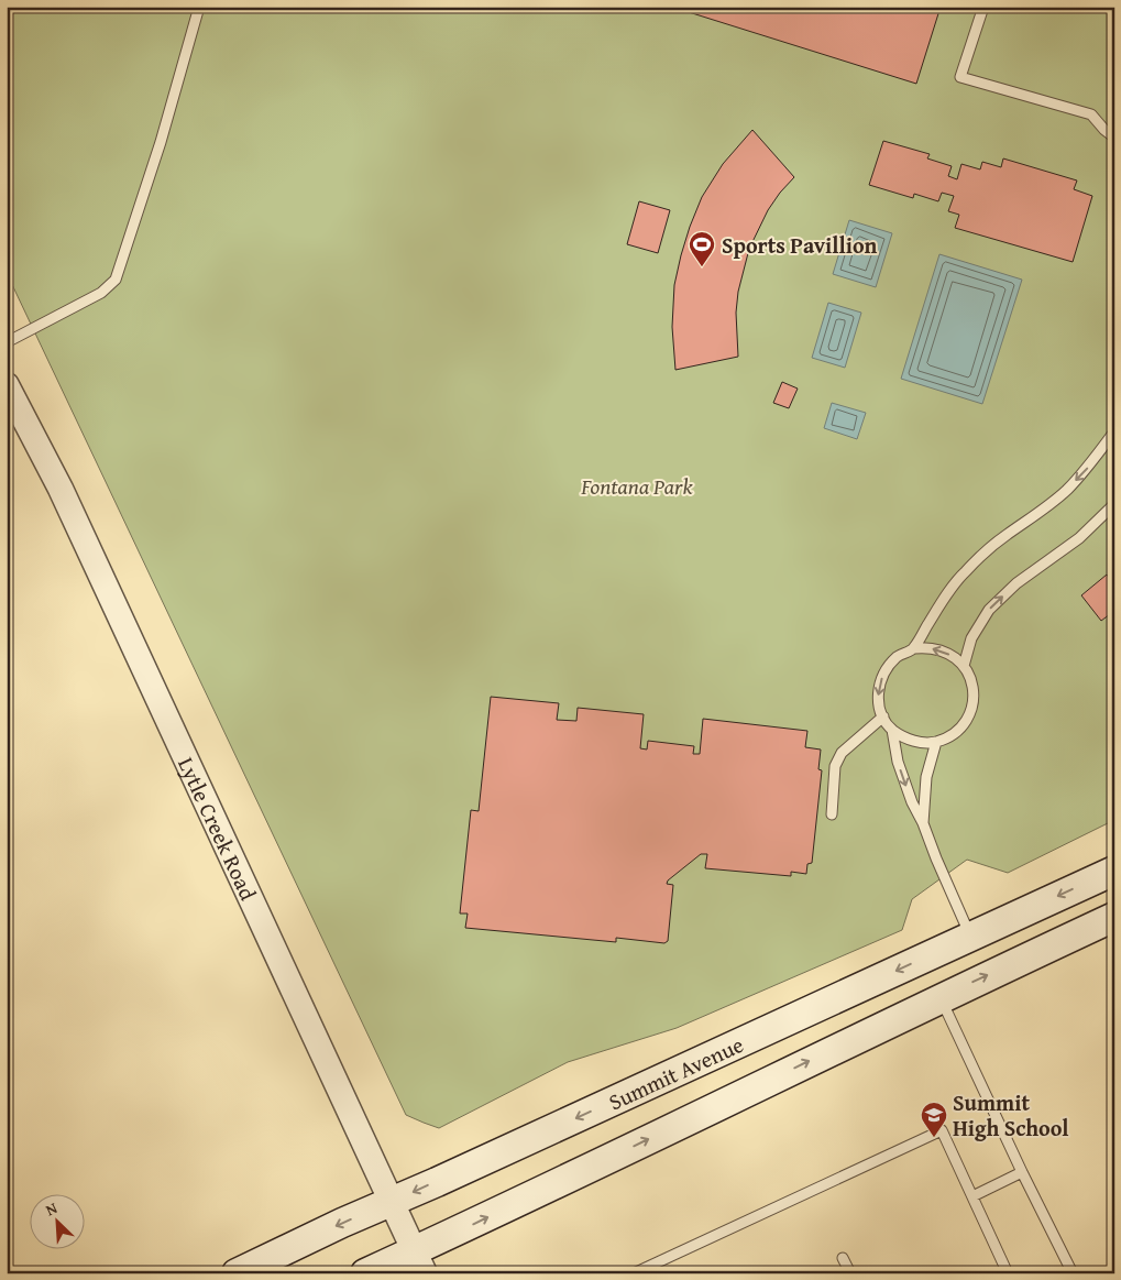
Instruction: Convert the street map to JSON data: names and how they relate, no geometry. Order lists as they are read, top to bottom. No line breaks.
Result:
{"streets":{"main road":["Summit Avenue"],"street":["Lytle Creek Road"]},"crossings":[["Lytle Creek Road","Summit Avenue"]],"parks":["Fontana Park"],"places":{"sports":["Sports Pavillion"],"school or university":["Summit High School"]},"north":"top left"}
